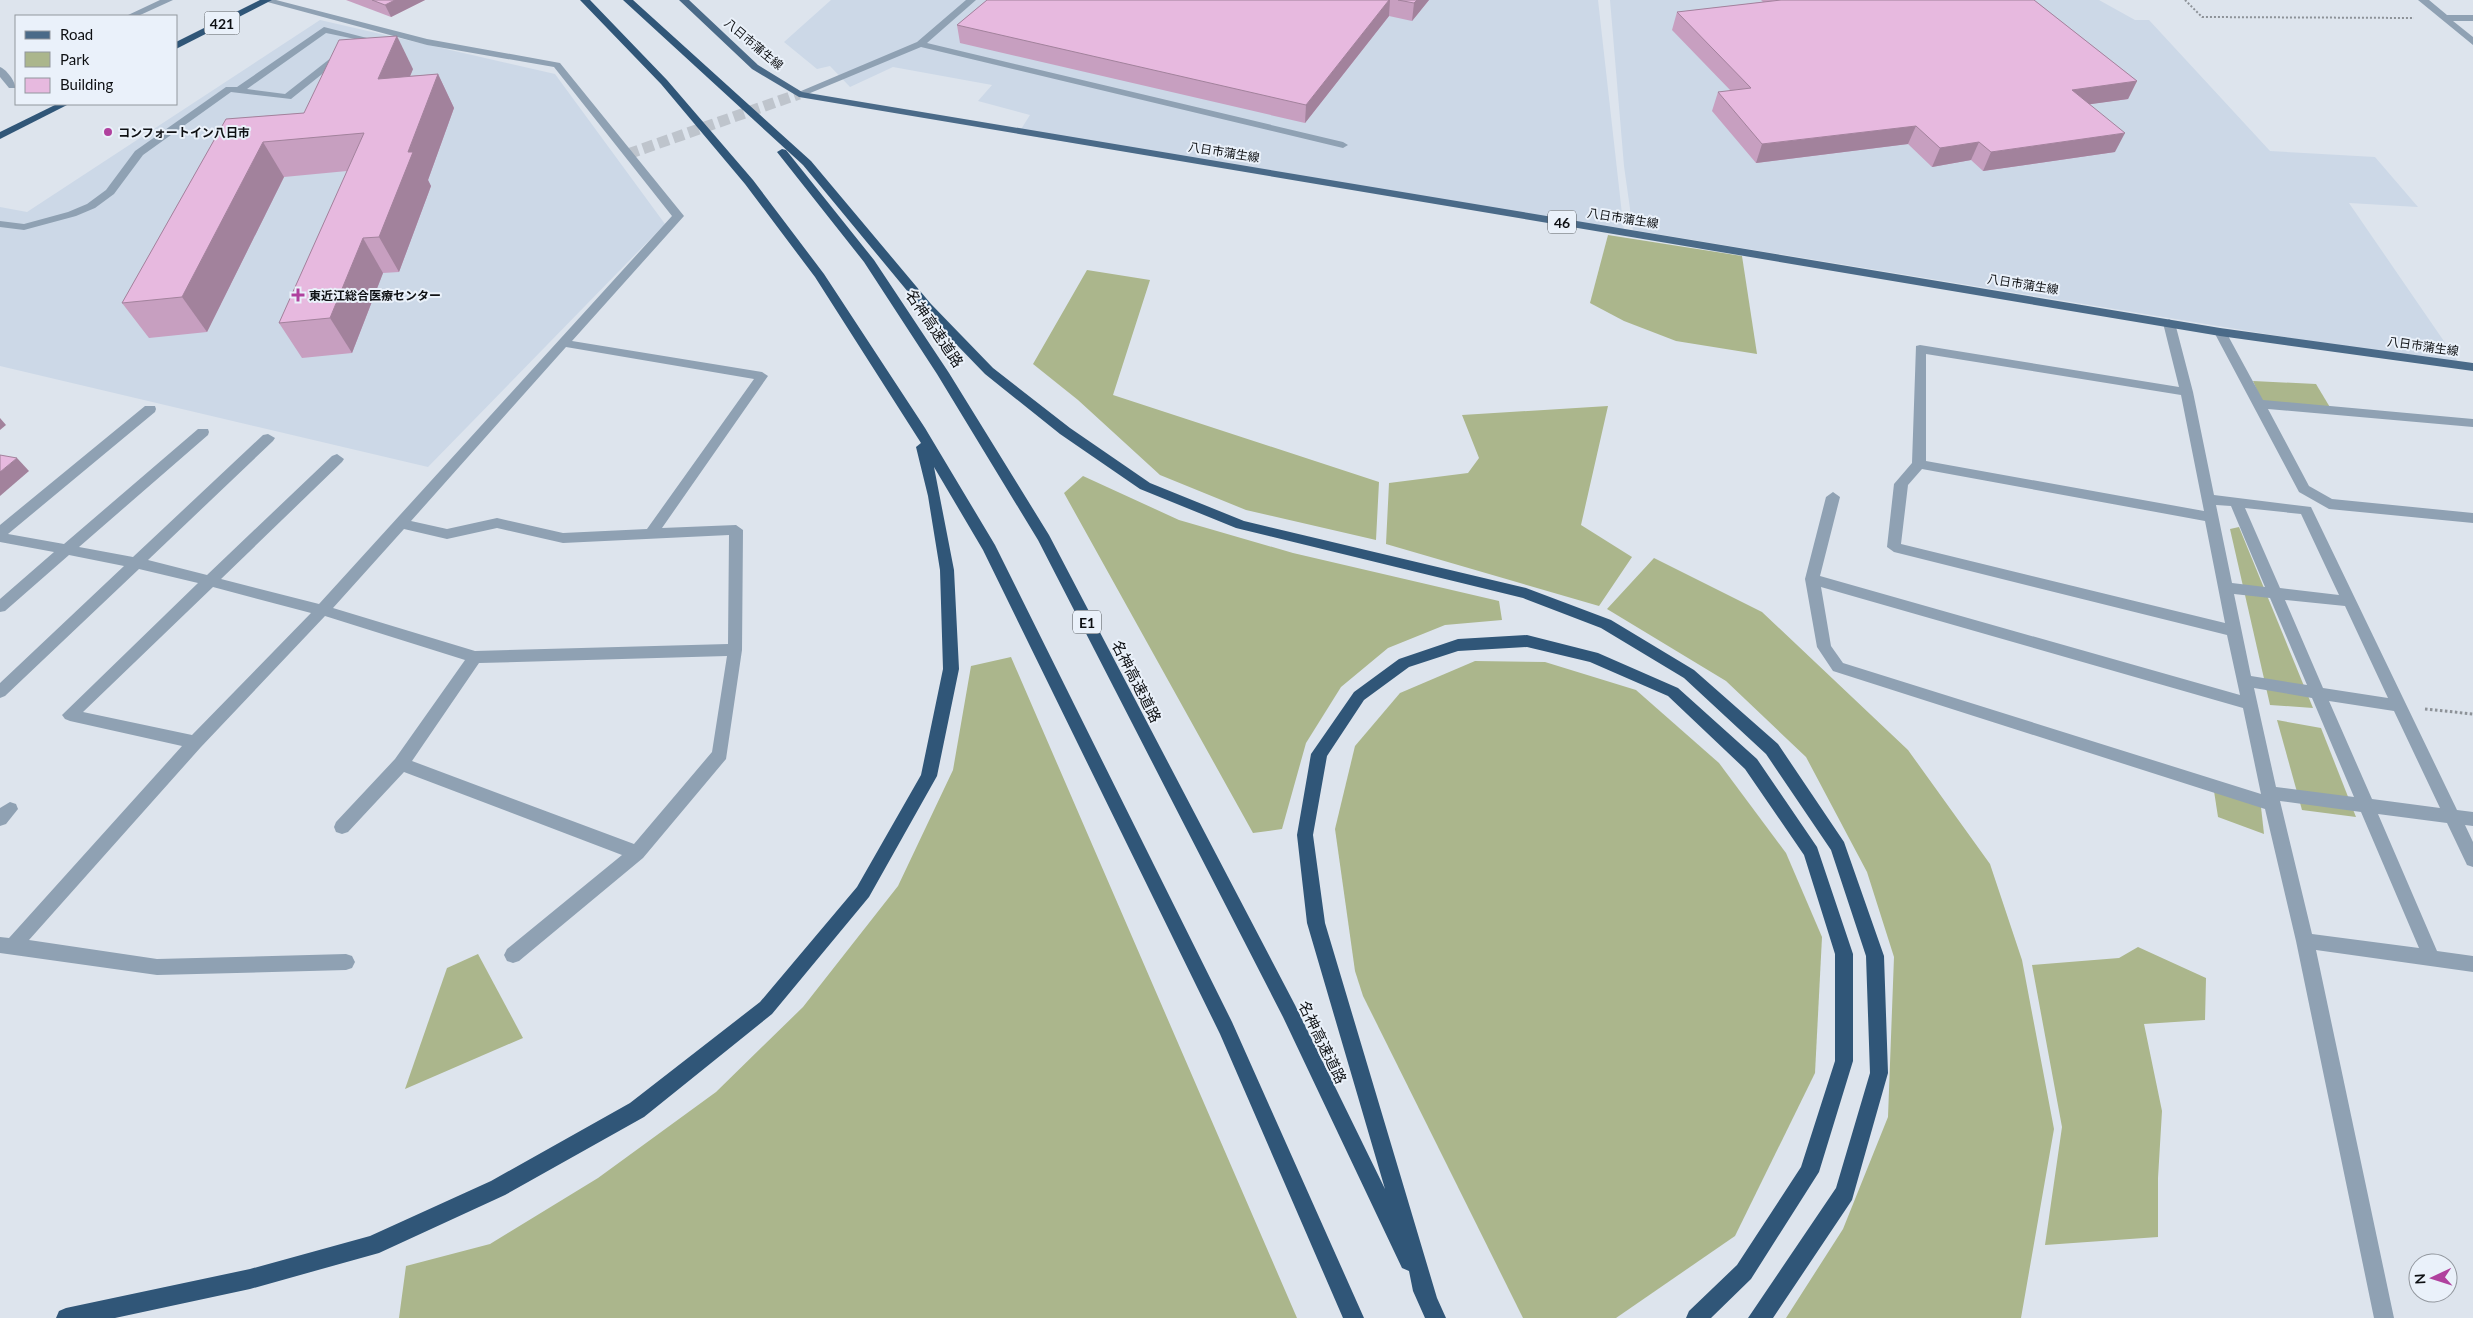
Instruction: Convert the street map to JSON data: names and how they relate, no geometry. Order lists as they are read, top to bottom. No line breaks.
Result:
{"streets":{"highway":["421","名神高速道路","E1"],"main road":["八日市蒲生線","46"]},"places":{"other":["コンフォートイン八日市"],"health":["東近江総合医療センター"]},"legend":["Road","Park","Building"],"north":"left"}
